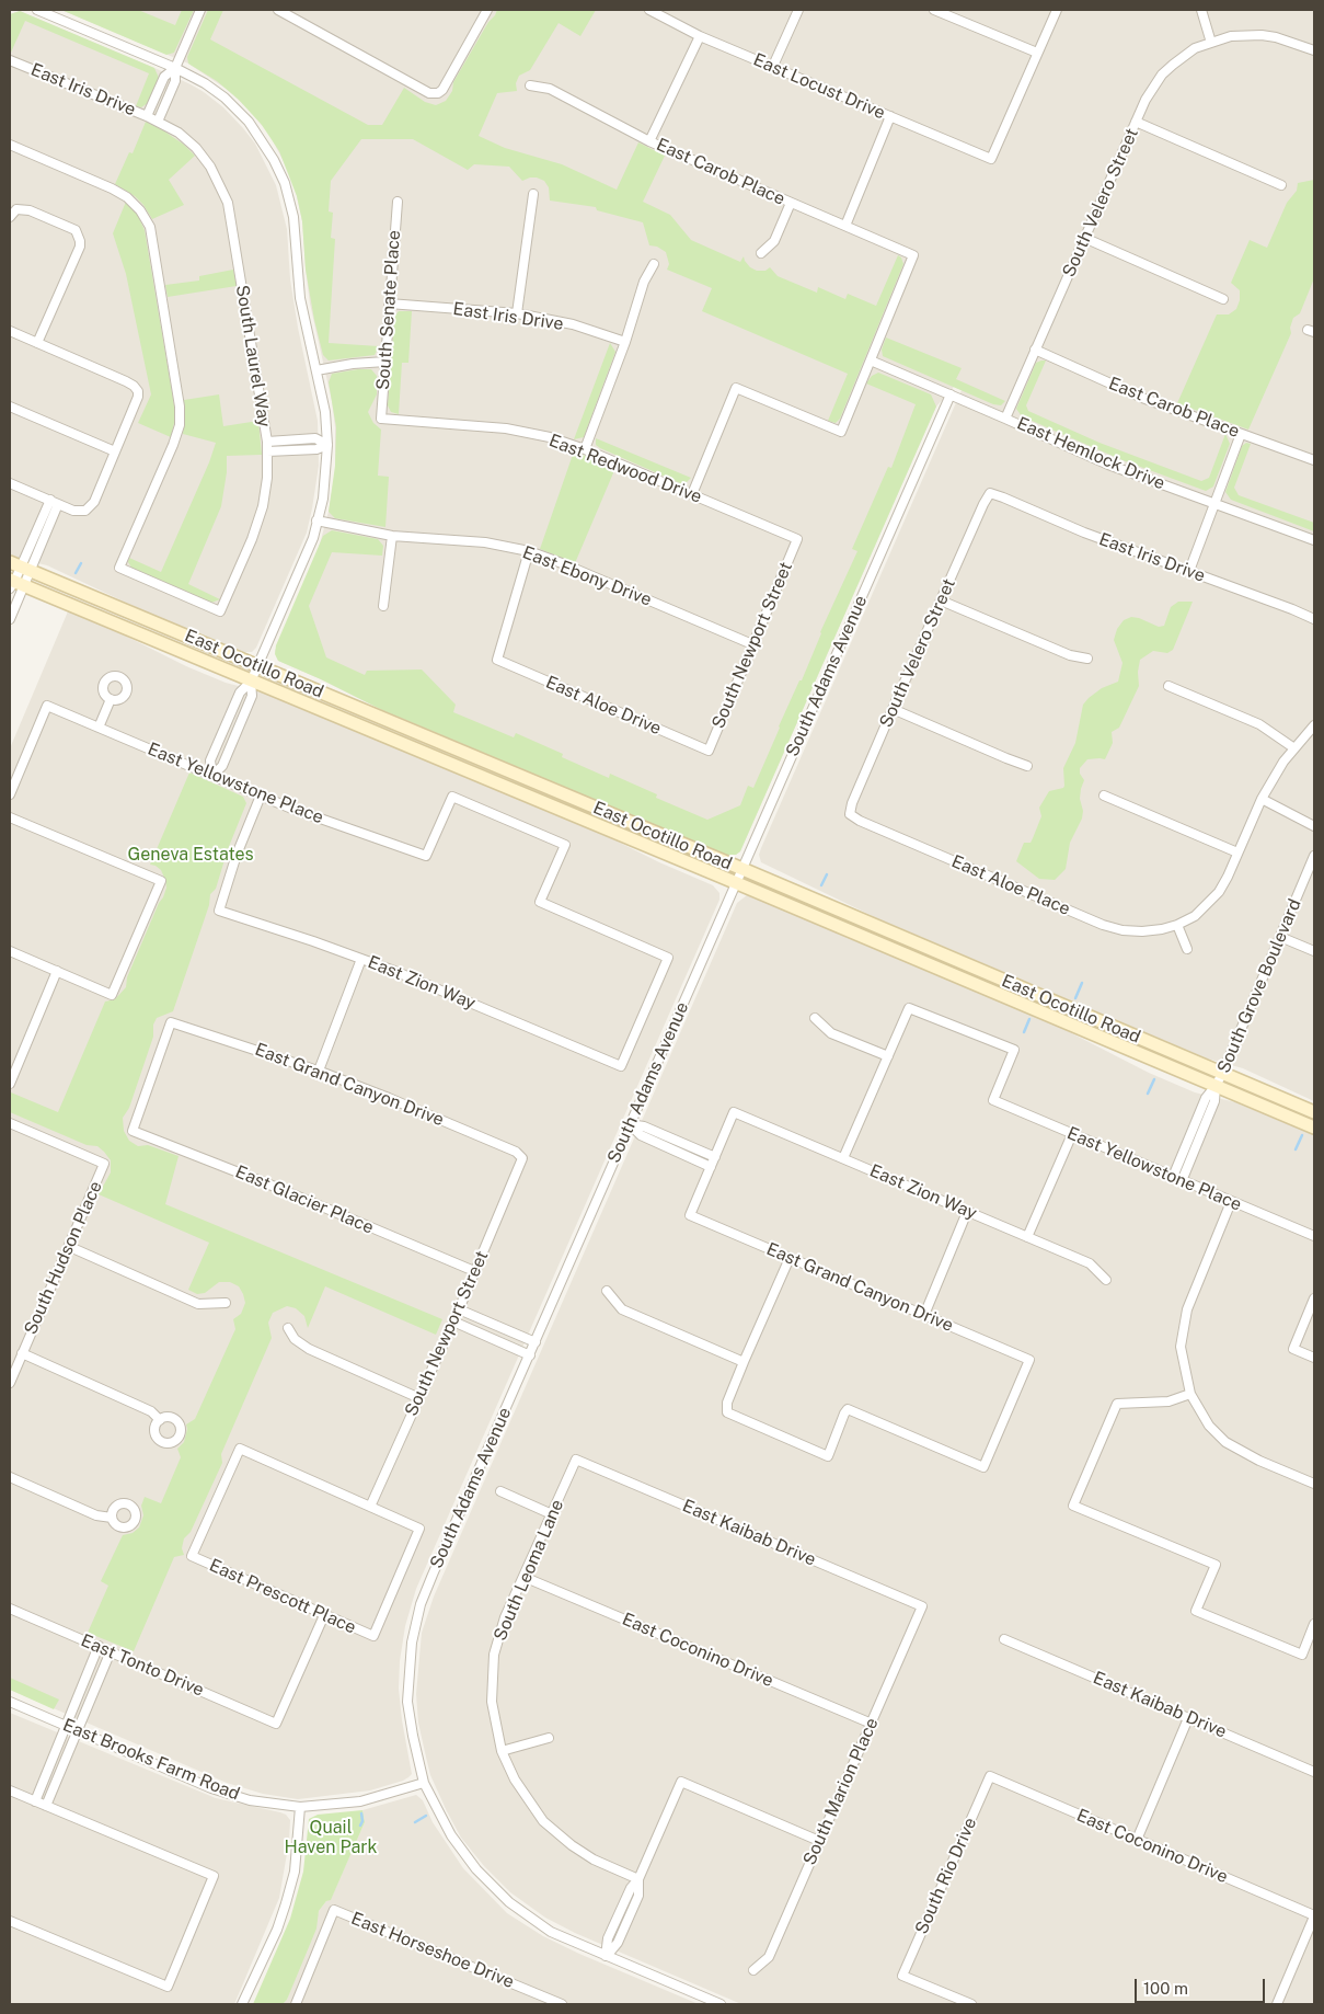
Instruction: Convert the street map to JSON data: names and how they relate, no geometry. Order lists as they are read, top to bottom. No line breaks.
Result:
{"streets":{"main road":["East Ocotillo Road"],"street":["East Locust Drive","East Iris Drive","East Carob Place","South Velero Street","South Senate Place","South Laurel Way","East Hemlock Drive","East Redwood Drive","East Ebony Drive","South Newport Street","South Adams Avenue","East Aloe Drive","East Yellowstone Place","East Aloe Place","East Zion Way","South Grove Boulevard","East Grand Canyon Drive","East Glacier Place","South Hudson Place","East Kaibab Drive","South Leoma Lane","East Prescott Place","East Coconino Drive","East Tonto Drive","East Brooks Farm Road","South Marion Place","South Rio Drive","East Horseshoe Drive"]},"crossings":[["East Iris Drive","South Velero Street"],["East Iris Drive","South Senate Place"],["East Iris Drive","South Laurel Way"],["East Carob Place","South Velero Street"],["East Carob Place","East Hemlock Drive"],["South Velero Street","East Hemlock Drive"],["South Velero Street","East Aloe Place"],["South Senate Place","East Redwood Drive"],["East Hemlock Drive","South Adams Avenue"],["East Redwood Drive","South Newport Street"],["East Ebony Drive","South Newport Street"],["East Ebony Drive","East Aloe Drive"],["South Newport Street","East Aloe Drive"],["South Newport Street","East Grand Canyon Drive"],["South Newport Street","East Glacier Place"],["South Newport Street","East Prescott Place"],["East Ocotillo Road","South Adams Avenue"],["East Ocotillo Road","South Grove Boulevard"],["South Adams Avenue","East Brooks Farm Road"],["East Yellowstone Place","East Zion Way"],["East Grand Canyon Drive","East Glacier Place"],["East Kaibab Drive","South Leoma Lane"],["East Kaibab Drive","South Marion Place"],["South Leoma Lane","East Coconino Drive"],["East Prescott Place","East Tonto Drive"],["East Coconino Drive","South Marion Place"],["East Coconino Drive","South Rio Drive"]],"parks":["Geneva Estates","Quail Haven Park"],"scale_bar":"100 m"}
